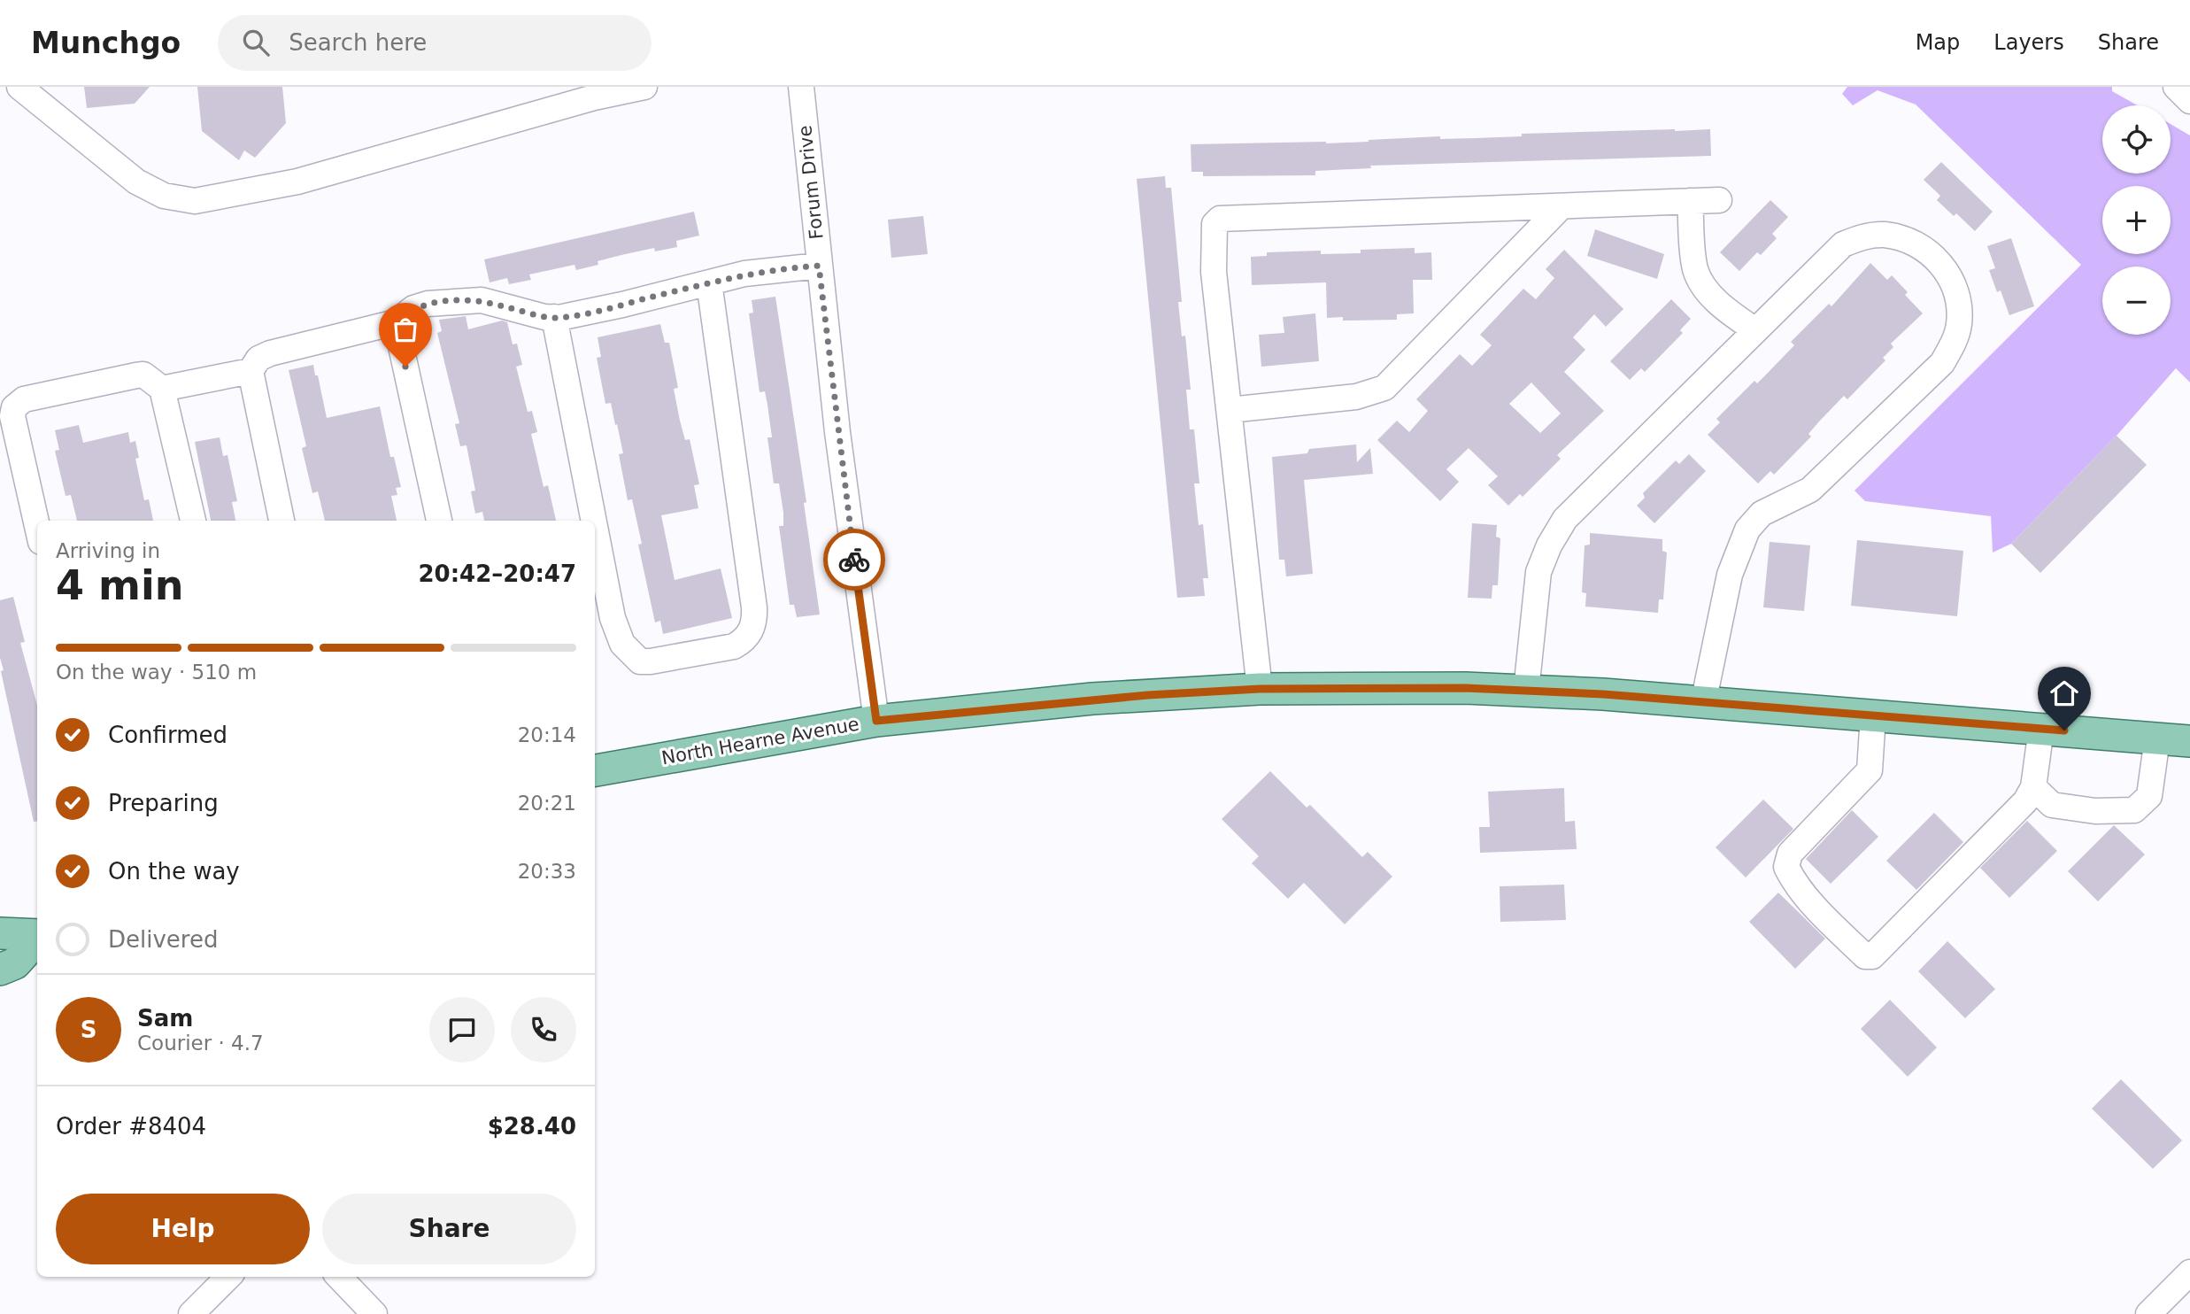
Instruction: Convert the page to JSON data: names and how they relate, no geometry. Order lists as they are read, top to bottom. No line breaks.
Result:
{"streets":{"main road":["North Hearne Avenue"],"street":["Forum Drive"]},"crossings":[["Forum Drive","North Hearne Avenue"]],"page":{"header":"Munchgo","search":"Search here","nav":["Map","Layers","Share"],"map_buttons":["+","−"],"heading":["4 min","Arriving in","20:42–20:47"],"panel":["Sam","Courier · 4.7","Order #8404","$28.40"],"bar":"On the way · 510 m","list":[["Confirmed","20:14"],["Preparing","20:21"],["On the way","20:33"],"Delivered"],"round":"S","buttons":["Help","Share"]}}
